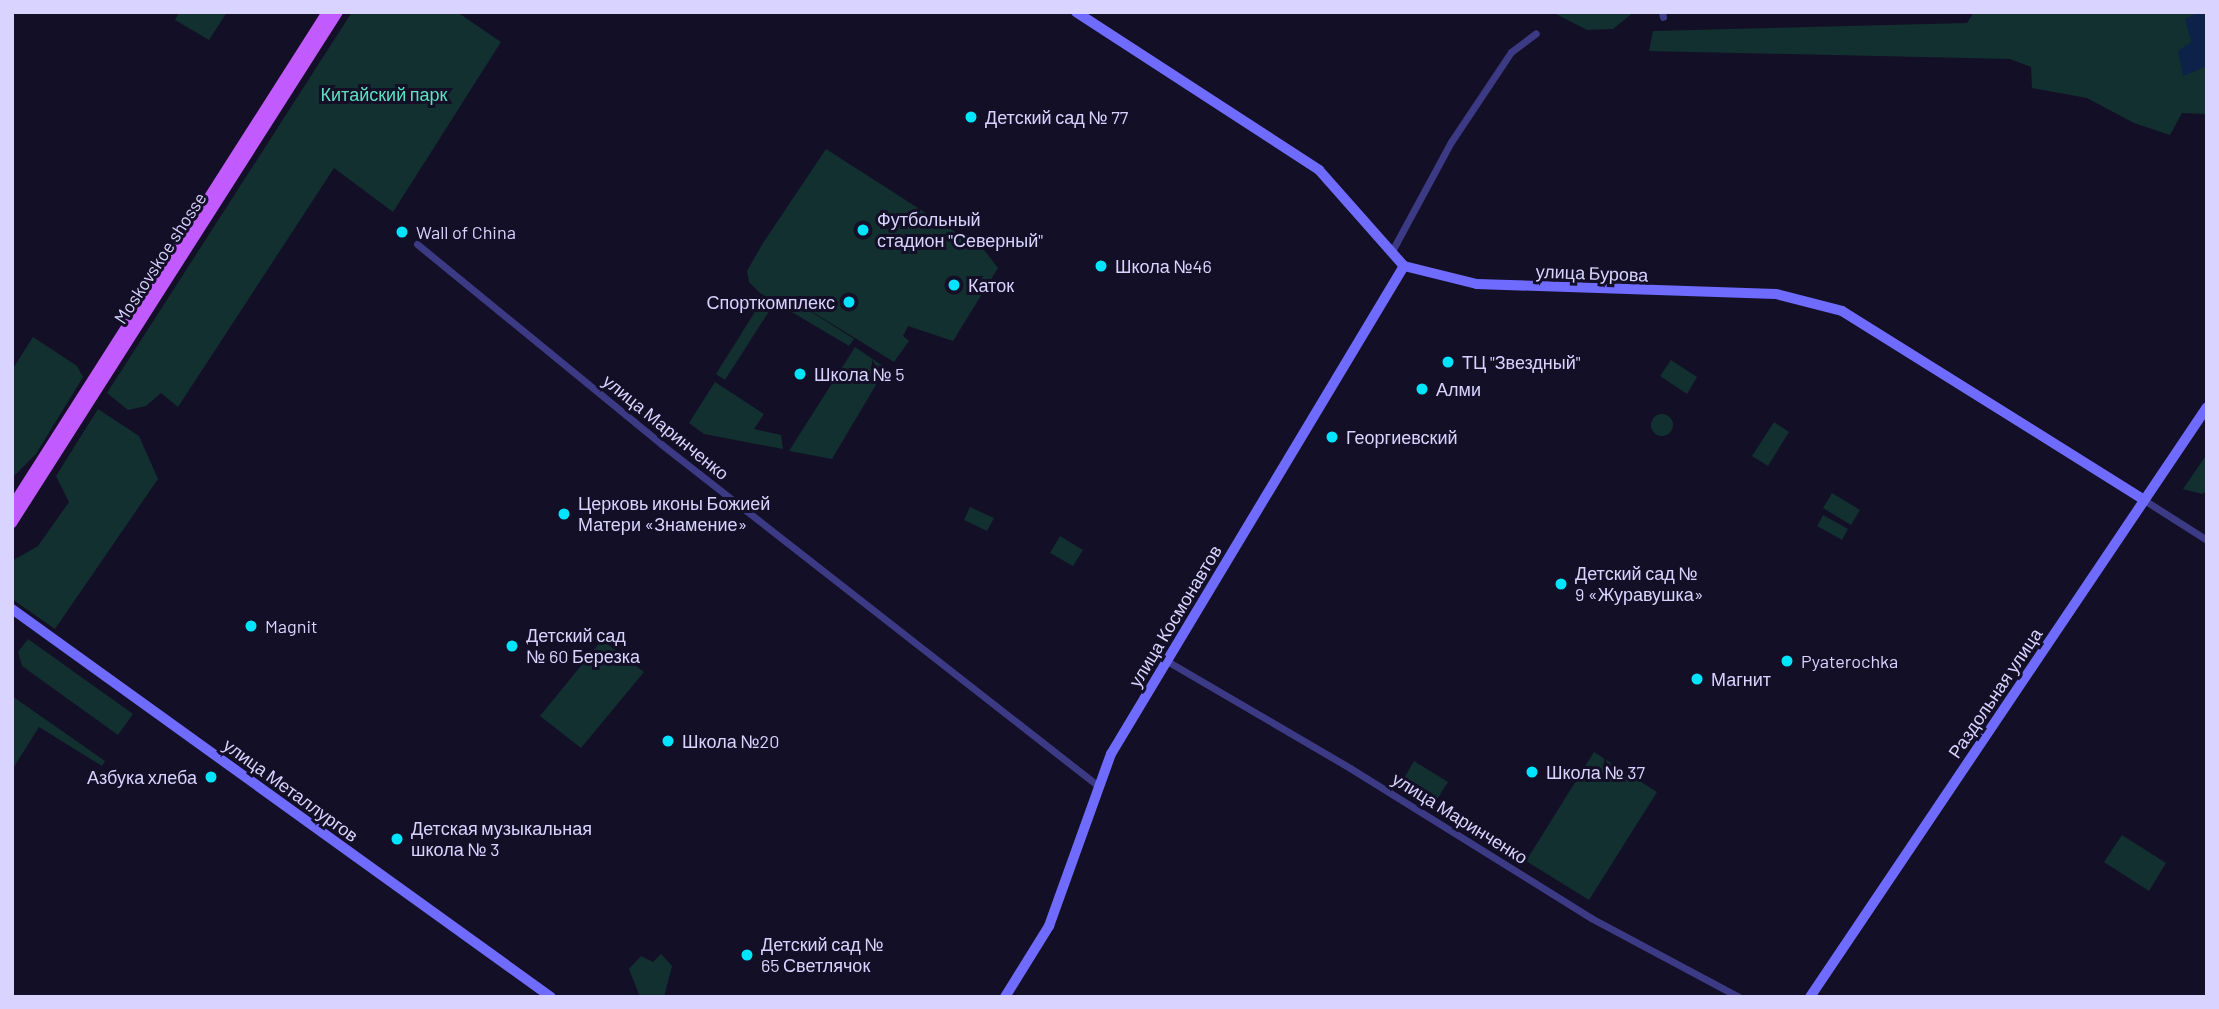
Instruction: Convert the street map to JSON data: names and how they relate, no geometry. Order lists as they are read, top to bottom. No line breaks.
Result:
{"streets":{"main road":["Moskovskoe shosse","улица Бурова","улица Космонавтов","Раздольная улица","улица Металлургов"],"street":["улица Маринченко"]},"crossings":[["улица Бурова","улица Космонавтов"],["улица Бурова","Раздольная улица"],["улица Маринченко","улица Космонавтов"]],"parks":["Китайский парк"],"places":["Детский сад № 77","Футбольный стадион \"Северный\"","Wall of China","Школа №46","Каток","Спорткомплекс","ТЦ \"Звездный\"","Школа № 5","Алми","Георгиевский","Церковь иконы Божией Матери «Знамение»","Детский сад № 9 «Журавушка»","Magnit","Детский сад № 60 Березка","Pyaterochka","Магнит","Школа №20","Школа № 37","Азбука хлеба","Детская музыкальная школа № 3","Детский сад № 65 Светлячок"]}
